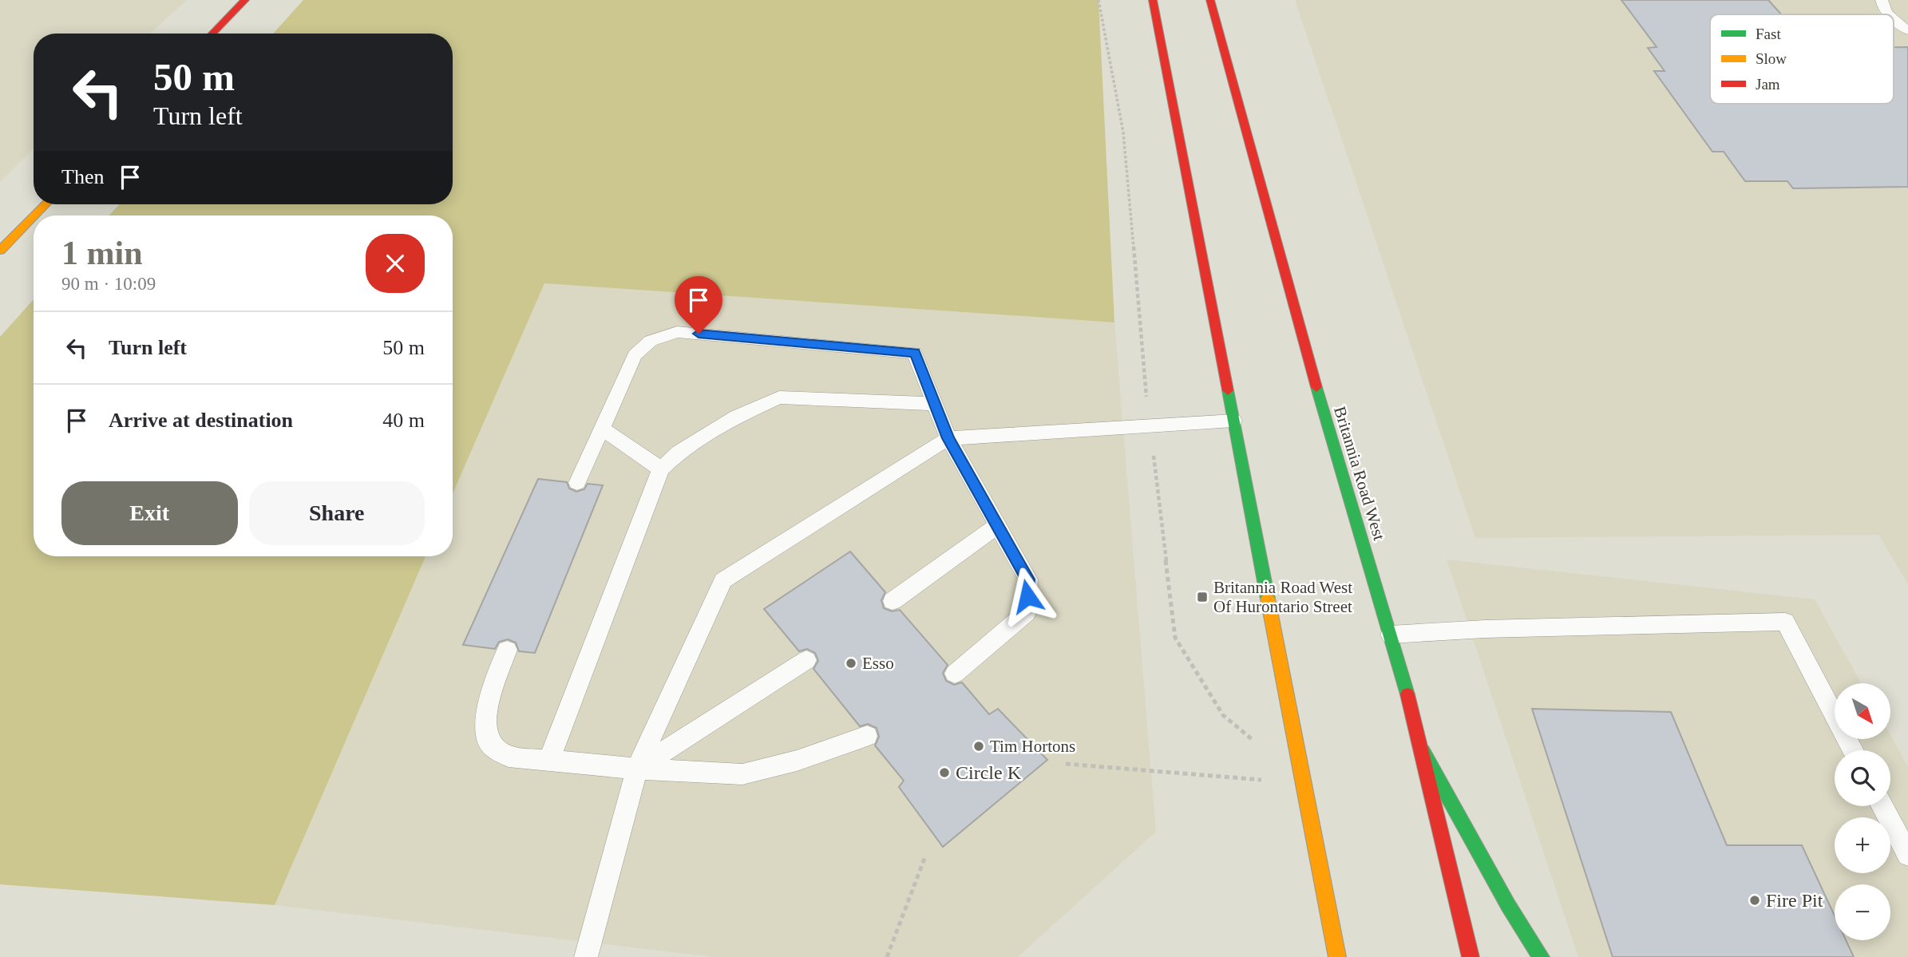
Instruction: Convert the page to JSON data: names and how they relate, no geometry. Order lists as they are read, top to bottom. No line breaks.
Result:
{"streets":{"main road":["Britannia Road West"]},"places":{"transit":["Britannia Road West Of Hurontario Street"],"other":["Esso","Tim Hortons","Circle K","Fire Pit"]},"legend":["Fast","Slow","Jam"],"north":"bottom right","page":{"turn":["50 m","Turn left"],"then":"Then","heading":["1 min","90 m · 10:09"],"list":[{"name":"Turn left","value":"50 m"},{"name":"Arrive at destination","value":"40 m"}],"buttons":["Exit","Share"],"map_buttons":["+","−"]}}
